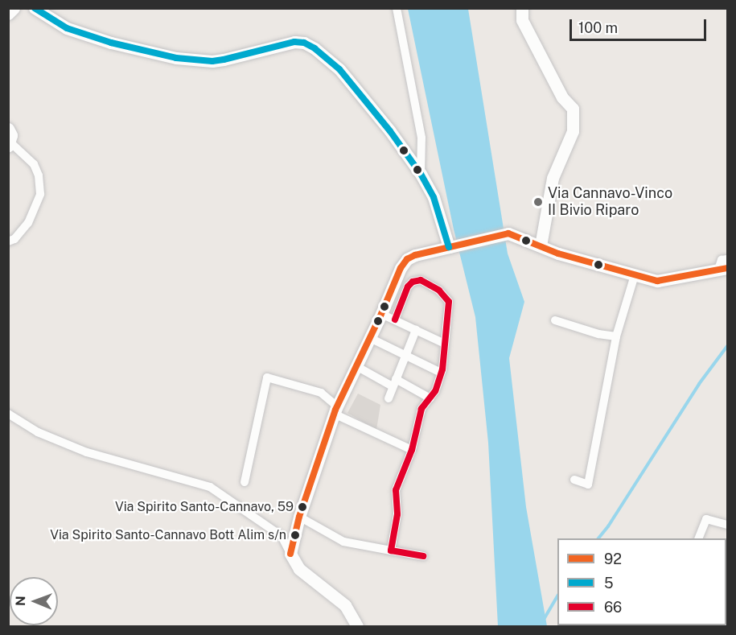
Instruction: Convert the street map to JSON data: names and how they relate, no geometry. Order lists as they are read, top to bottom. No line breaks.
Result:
{"places":["Via Cannavo-Vinco II Bivio Riparo","Via Spirito Santo-Cannavo, 59","Via Spirito Santo-Cannavo Bott Alim s/n"],"lines":["transit line 5","transit line 92","transit line 66"],"legend":["92","5","66"],"scale_bar":"100 m","north":"left"}
